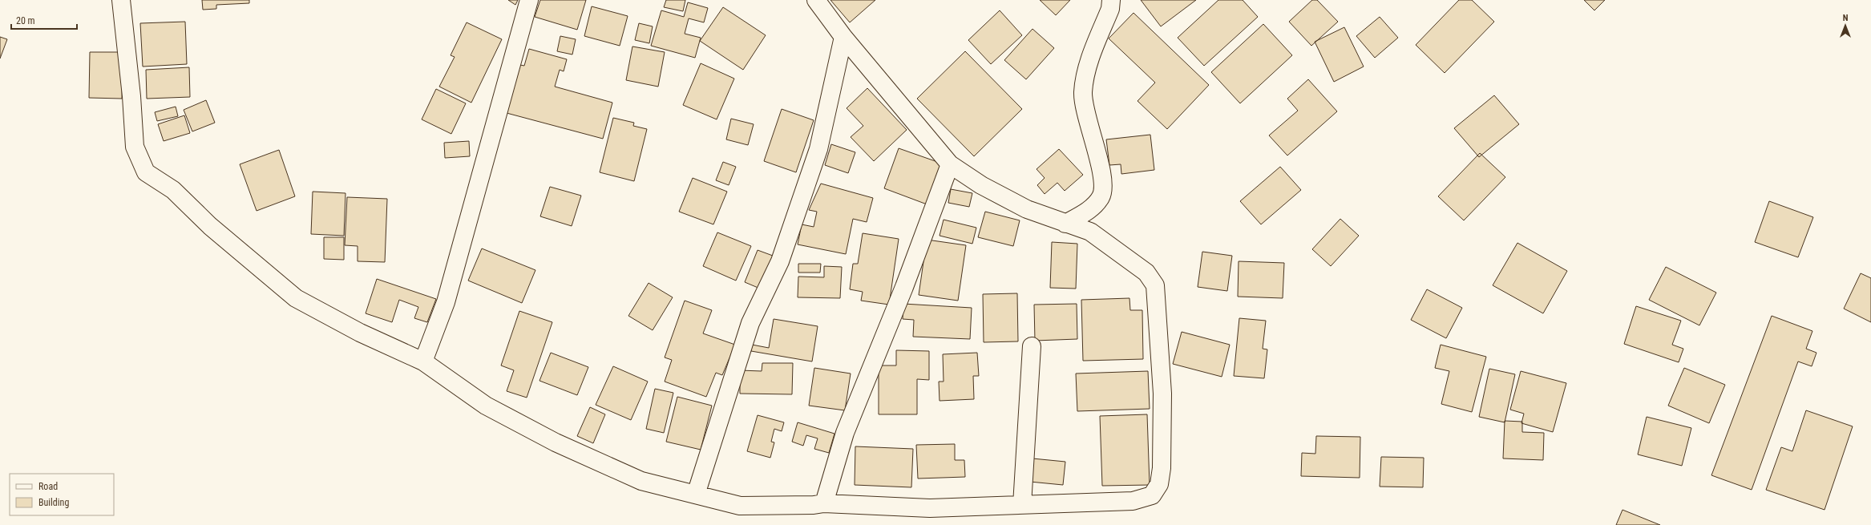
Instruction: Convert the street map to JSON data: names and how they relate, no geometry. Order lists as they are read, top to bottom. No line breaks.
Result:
{"legend":["Road","Building"],"scale_bar":"20 m","north":"top"}
